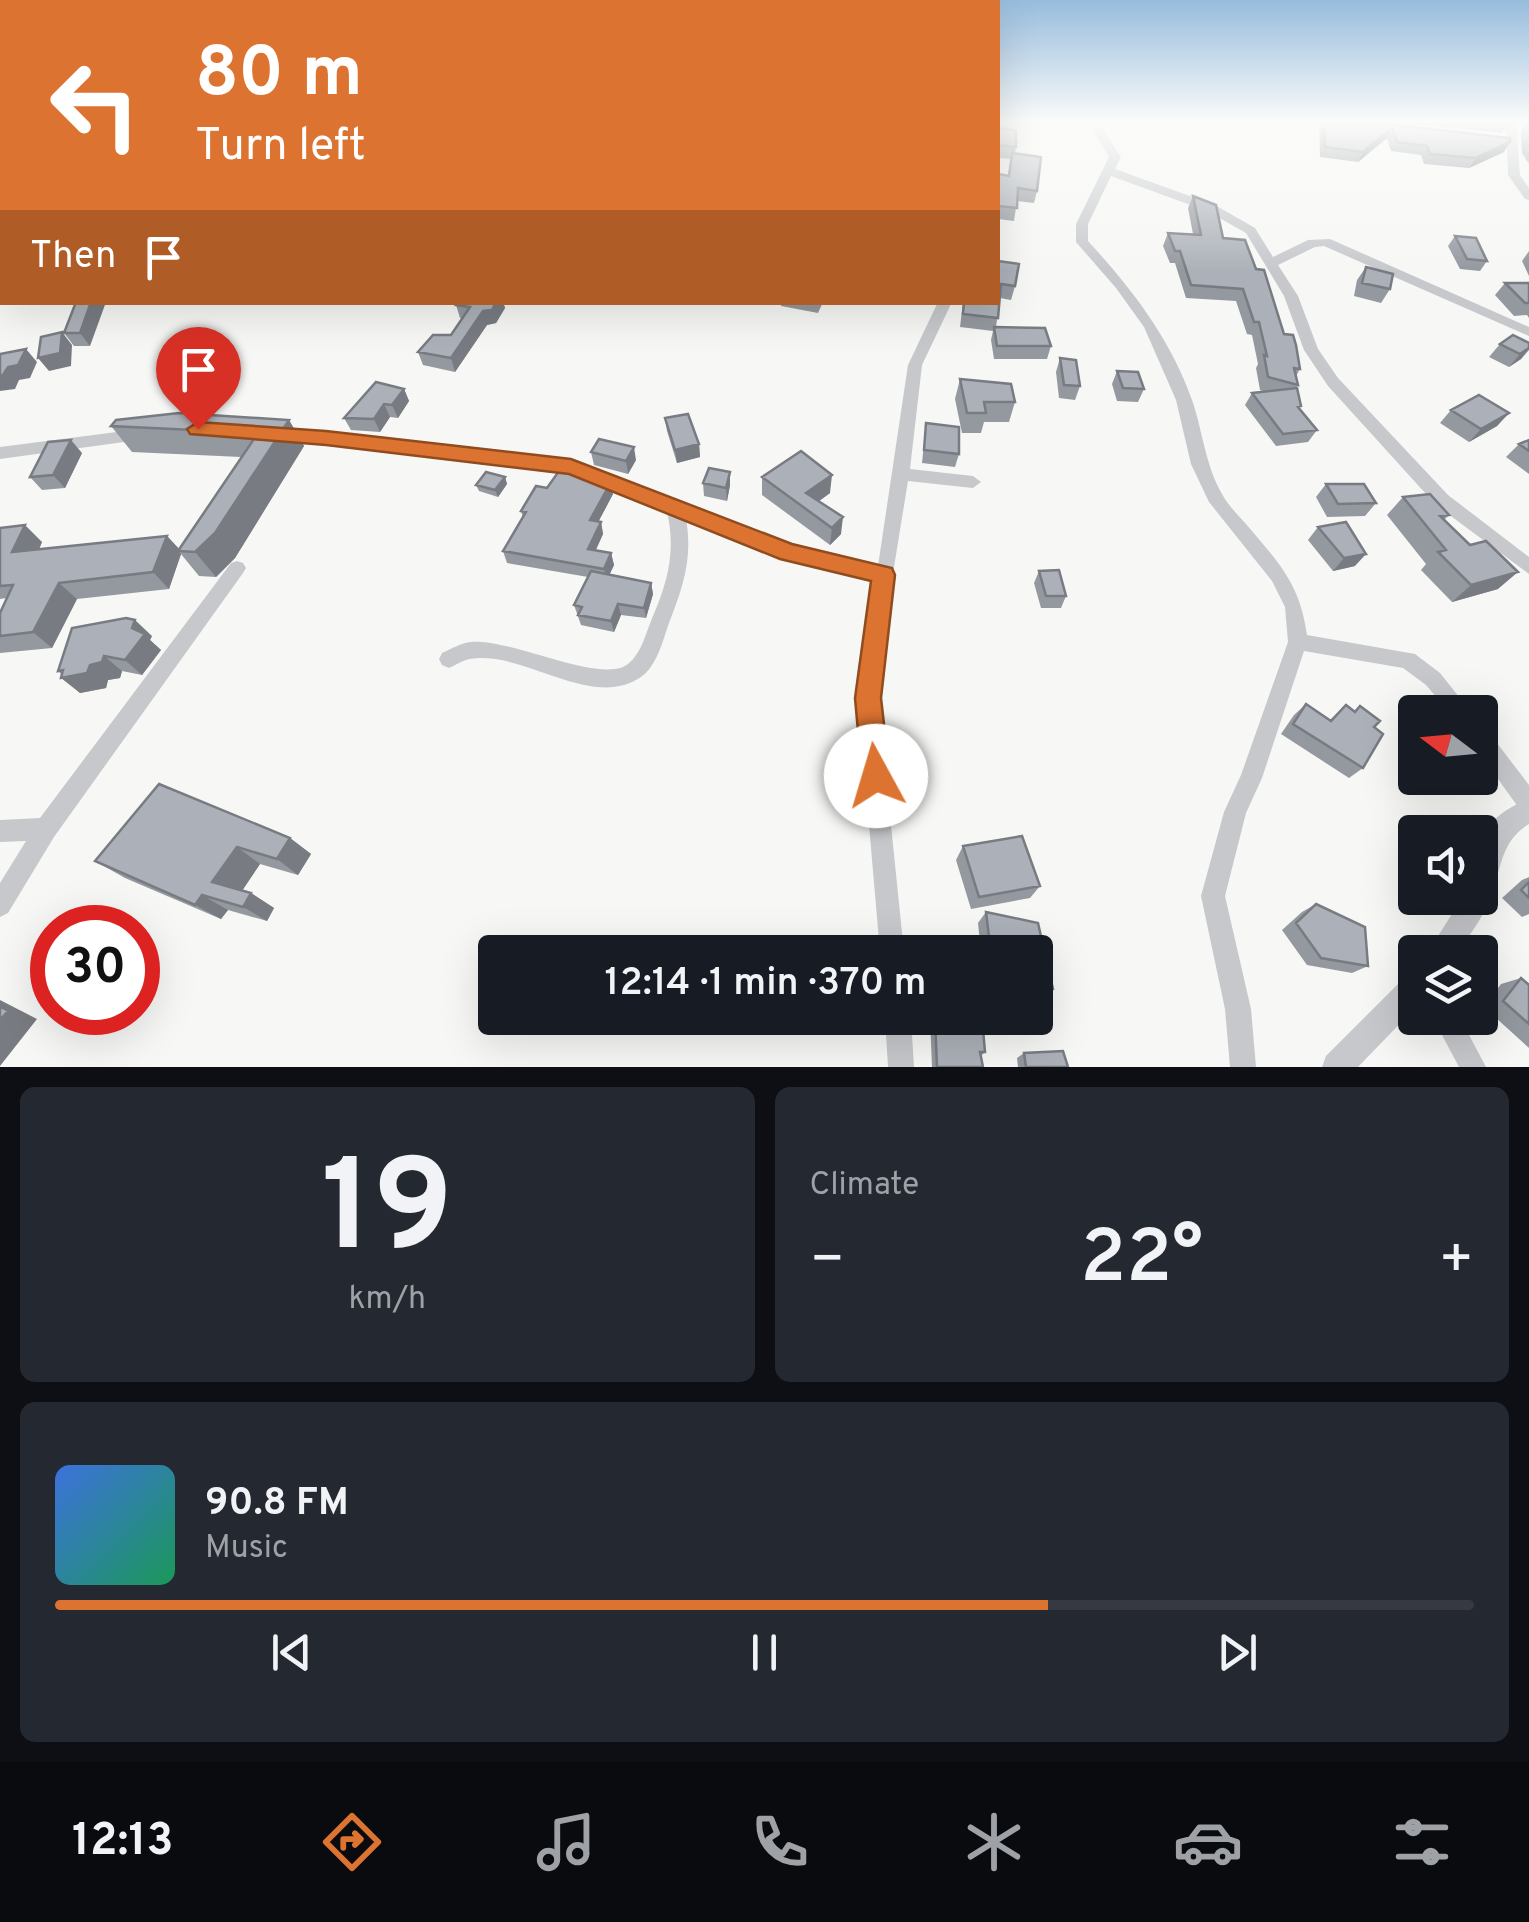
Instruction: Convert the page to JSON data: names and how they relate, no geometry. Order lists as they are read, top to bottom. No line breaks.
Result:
{"north":"left","page":{"turn":["80 m","Turn left"],"then":"Then","limit":"30","trip":"12:14 · 1 min · 370 m","tile":[["19","km/h"],"Climate"],"heat":["−","22°","+"],"song":["90.8 FM","Music"],"tabs":"12:13"}}
